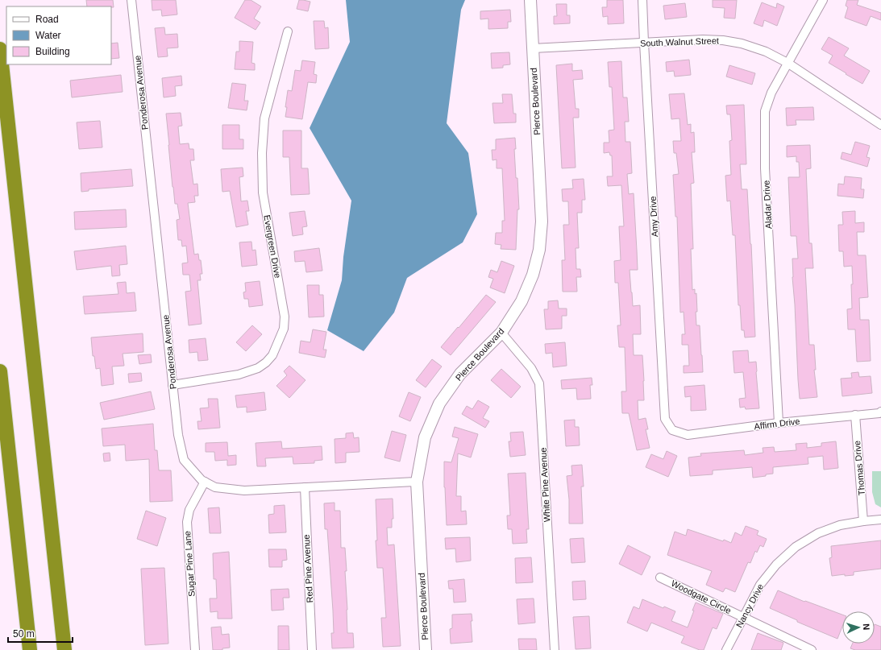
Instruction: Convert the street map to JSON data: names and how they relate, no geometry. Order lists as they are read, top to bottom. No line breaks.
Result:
{"streets":{"street":["South Walnut Street","Ponderosa Avenue","Pierce Boulevard","Aladar Drive","Amy Drive","Evergreen Drive","Affirm Drive","Thomas Drive","White Pine Avenue","Sugar Pine Lane","Red Pine Avenue","Woodgate Circle","Nancy Drive"]},"crossings":[["South Walnut Street","Pierce Boulevard"],["South Walnut Street","Aladar Drive"],["South Walnut Street","Amy Drive"],["Ponderosa Avenue","Pierce Boulevard"],["Ponderosa Avenue","Evergreen Drive"],["Ponderosa Avenue","Sugar Pine Lane"],["Ponderosa Avenue","Red Pine Avenue"],["Pierce Boulevard","White Pine Avenue"],["Aladar Drive","Affirm Drive"],["Amy Drive","Affirm Drive"],["Affirm Drive","Thomas Drive"],["Thomas Drive","Nancy Drive"],["Woodgate Circle","Nancy Drive"]],"legend":["Road","Water","Building"],"scale_bar":"50 m","north":"right"}
